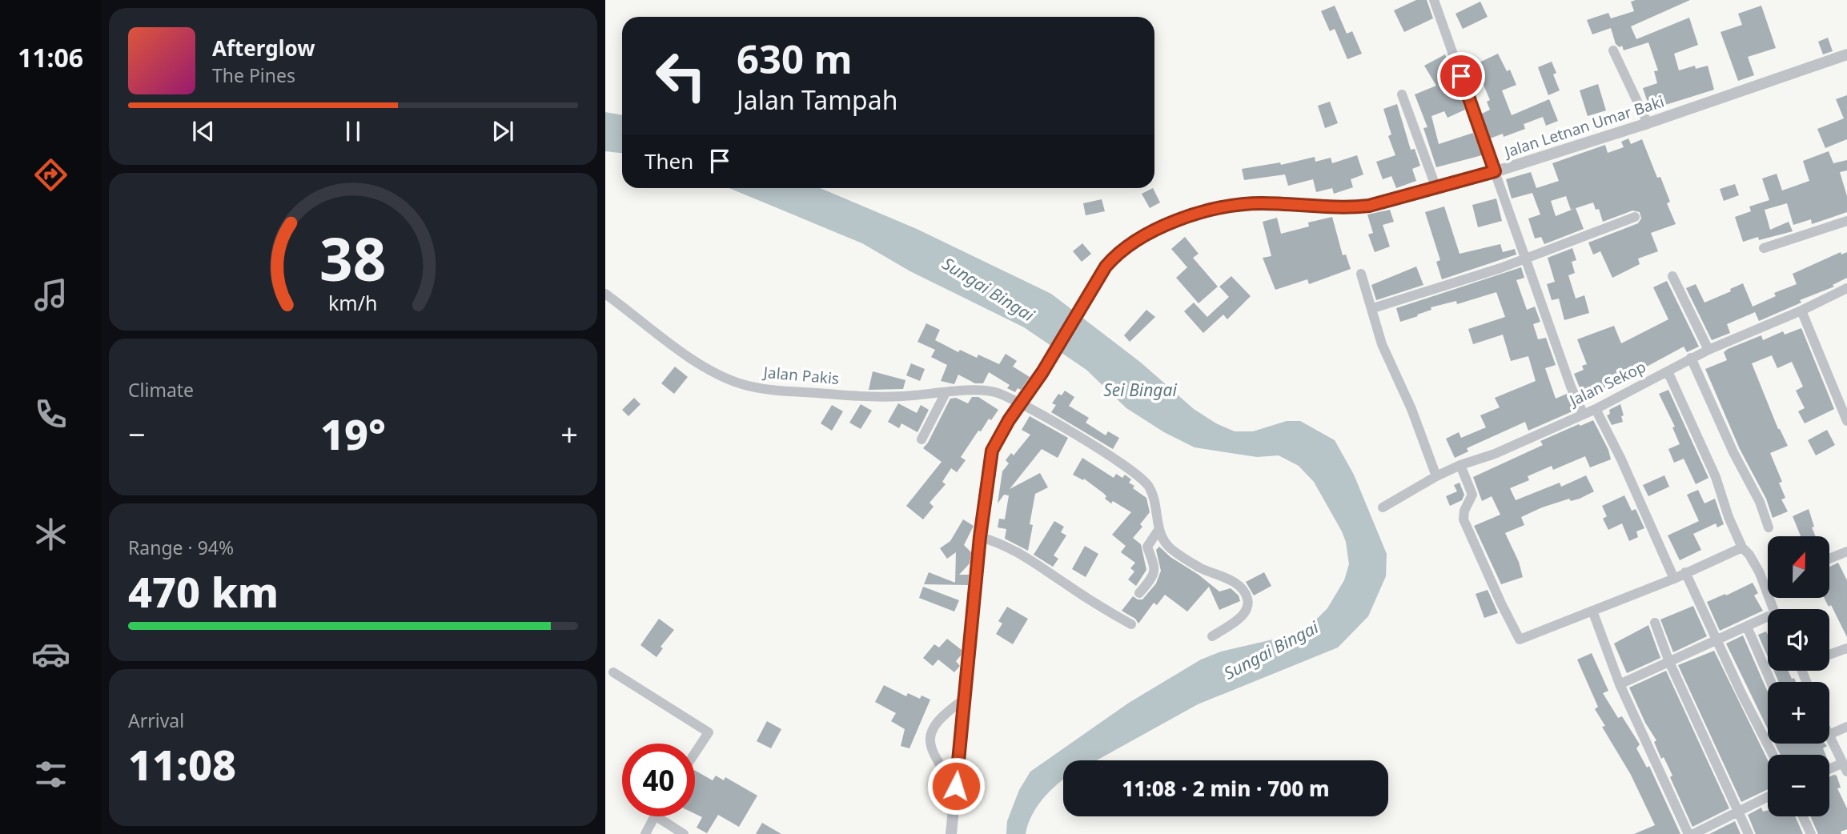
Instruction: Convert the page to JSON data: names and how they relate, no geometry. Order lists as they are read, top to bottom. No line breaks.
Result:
{"streets":{"street":["Jalan Letnan Umar Baki","Jalan Pakis","Jalan Sekop"]},"crossings":[["Jalan Letnan Umar Baki","Jalan Pakis"]],"water":["Sungai Bingai","Sei Bingai"],"north":"top","page":{"tabs":"11:06","turn":["630 m","Jalan Tampah"],"song":["Afterglow","The Pines"],"then":"Then","tile":["Climate",["Range · 94%","470 km"],["Arrival","11:08"]],"heat":["−","19°","+"],"map_buttons":["+","−"],"limit":"40","trip":"11:08 · 2 min · 700 m","gauge":["38","km/h"]}}
